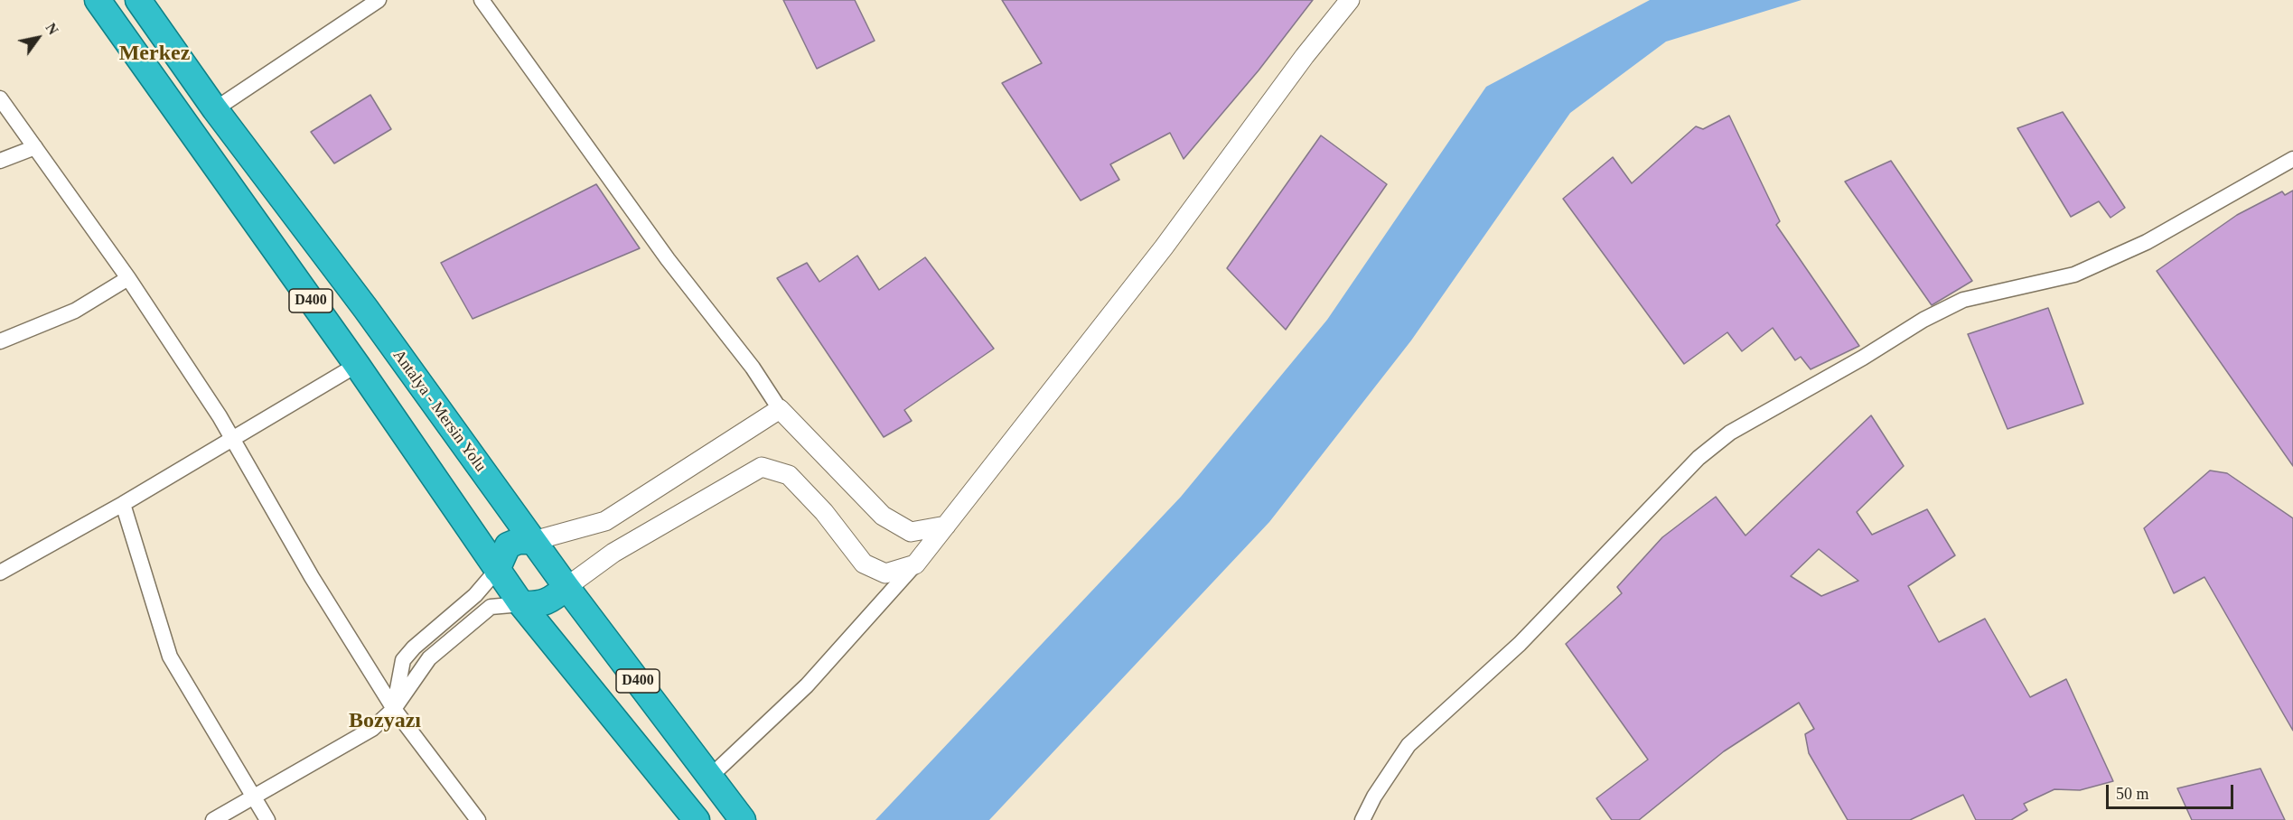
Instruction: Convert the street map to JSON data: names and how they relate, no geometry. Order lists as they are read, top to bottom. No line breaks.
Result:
{"streets":{"highway":["D400","Antalya - Mersin Yolu"]},"crossings":[["D400","Antalya - Mersin Yolu"]],"districts":["Merkez","Bozyazı"],"scale_bar":"50 m","north":"top right"}
